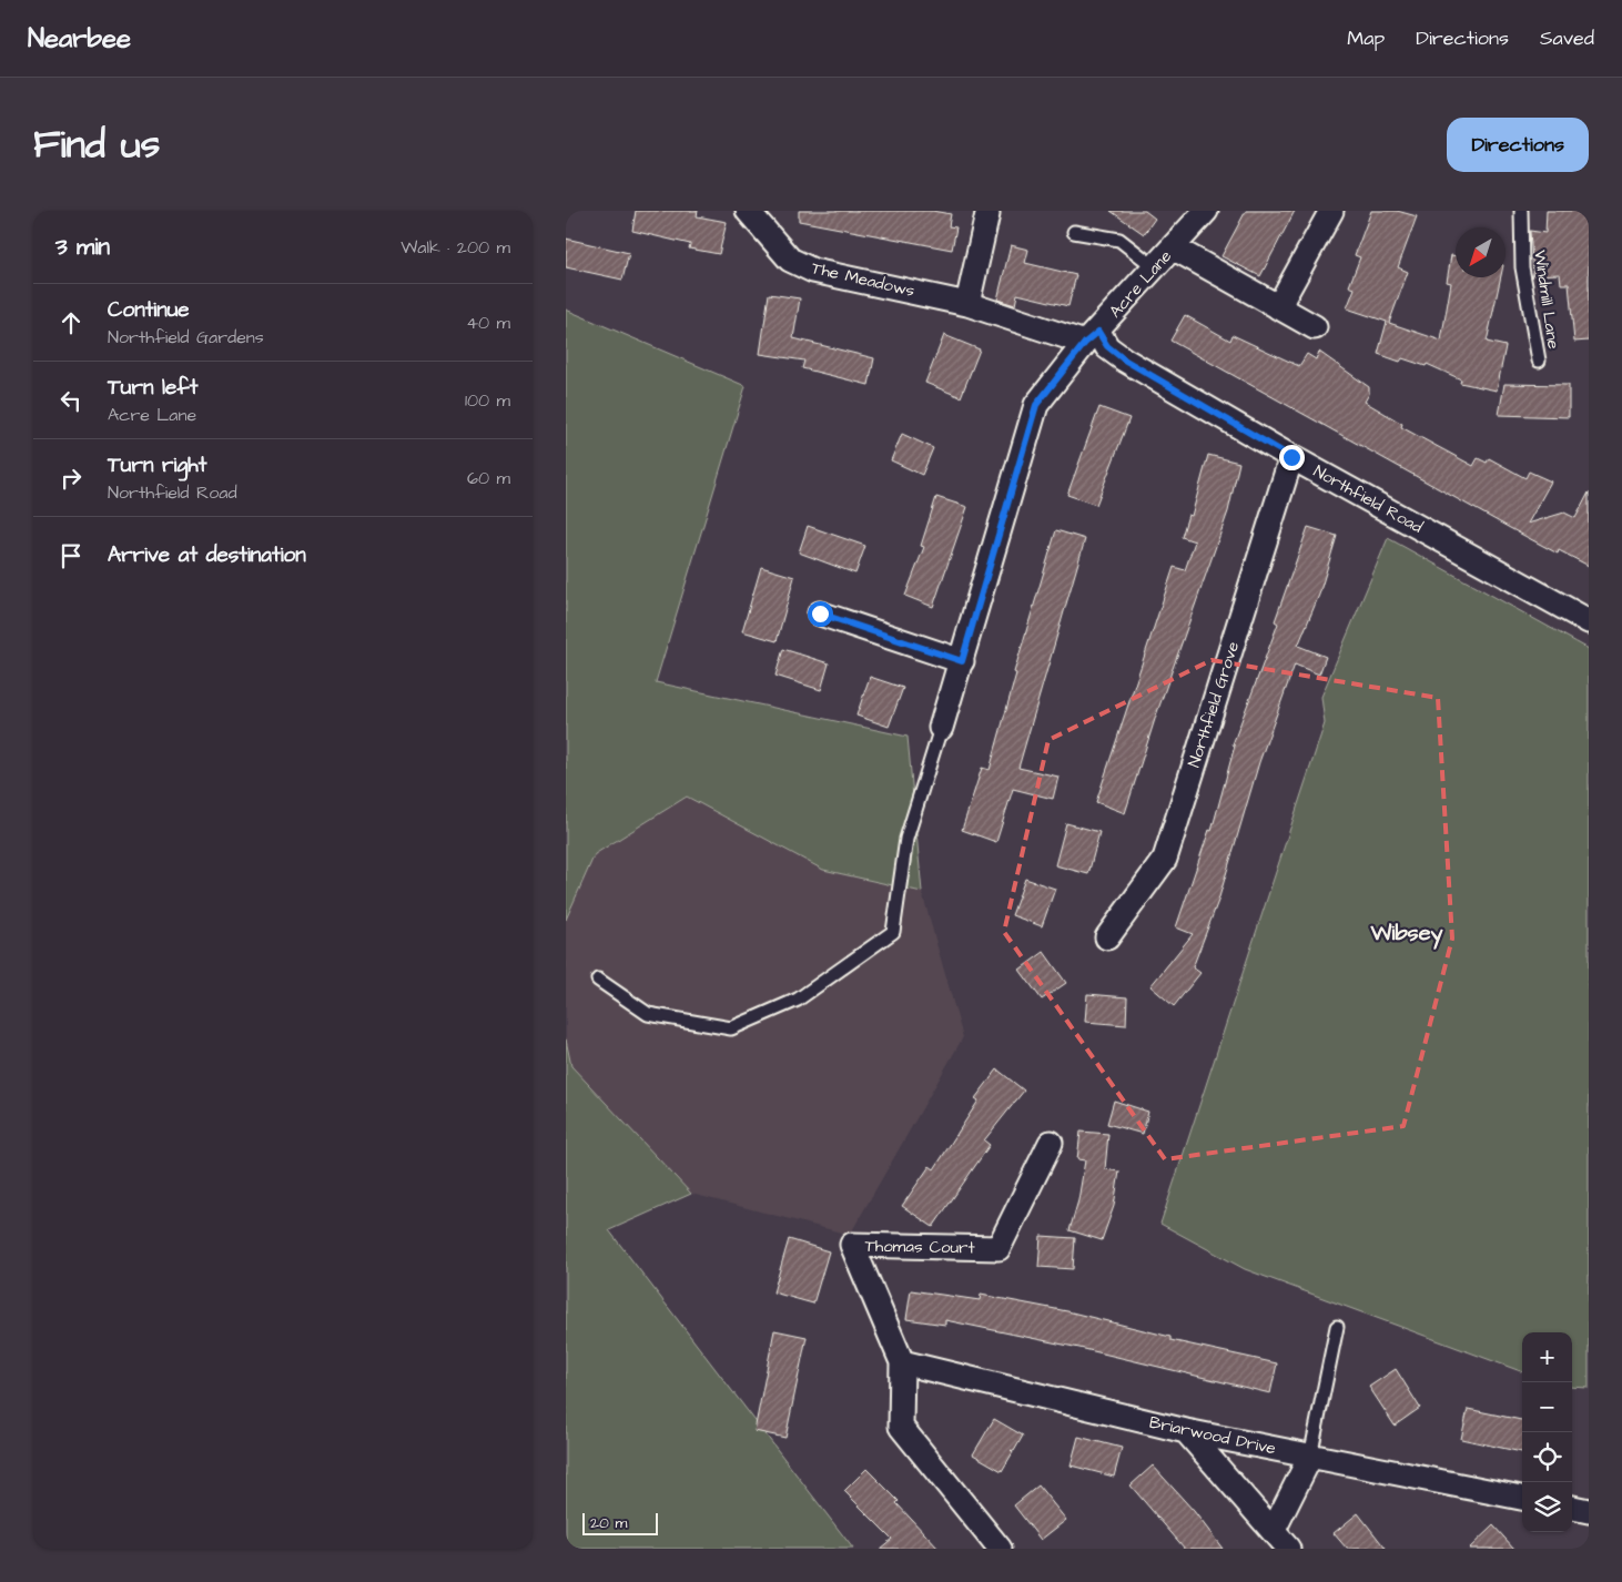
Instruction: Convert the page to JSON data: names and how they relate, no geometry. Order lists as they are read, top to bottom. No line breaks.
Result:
{"streets":{"street":["The Meadows","Acre Lane","Northfield Road","Northfield Grove","Thomas Court","Briarwood Drive"],"lane":["Windmill Lane"]},"crossings":[["The Meadows","Acre Lane"],["The Meadows","Northfield Road"],["Acre Lane","Northfield Road"],["Northfield Road","Northfield Grove"],["Thomas Court","Briarwood Drive"]],"districts":["Wibsey"],"scale_bar":"20 m","north":"bottom left","page":{"header":"Nearbee","nav":["Map","Directions","Saved"],"title":"Find us","buttons":"Directions","heading":["3 min","Walk · 200 m"],"list":[["Continue","Northfield Gardens","40 m"],["Turn left","Acre Lane","100 m"],["Turn right","Northfield Road","60 m"],"Arrive at destination"],"map_buttons":["+","−"],"scale":"20 m"}}
